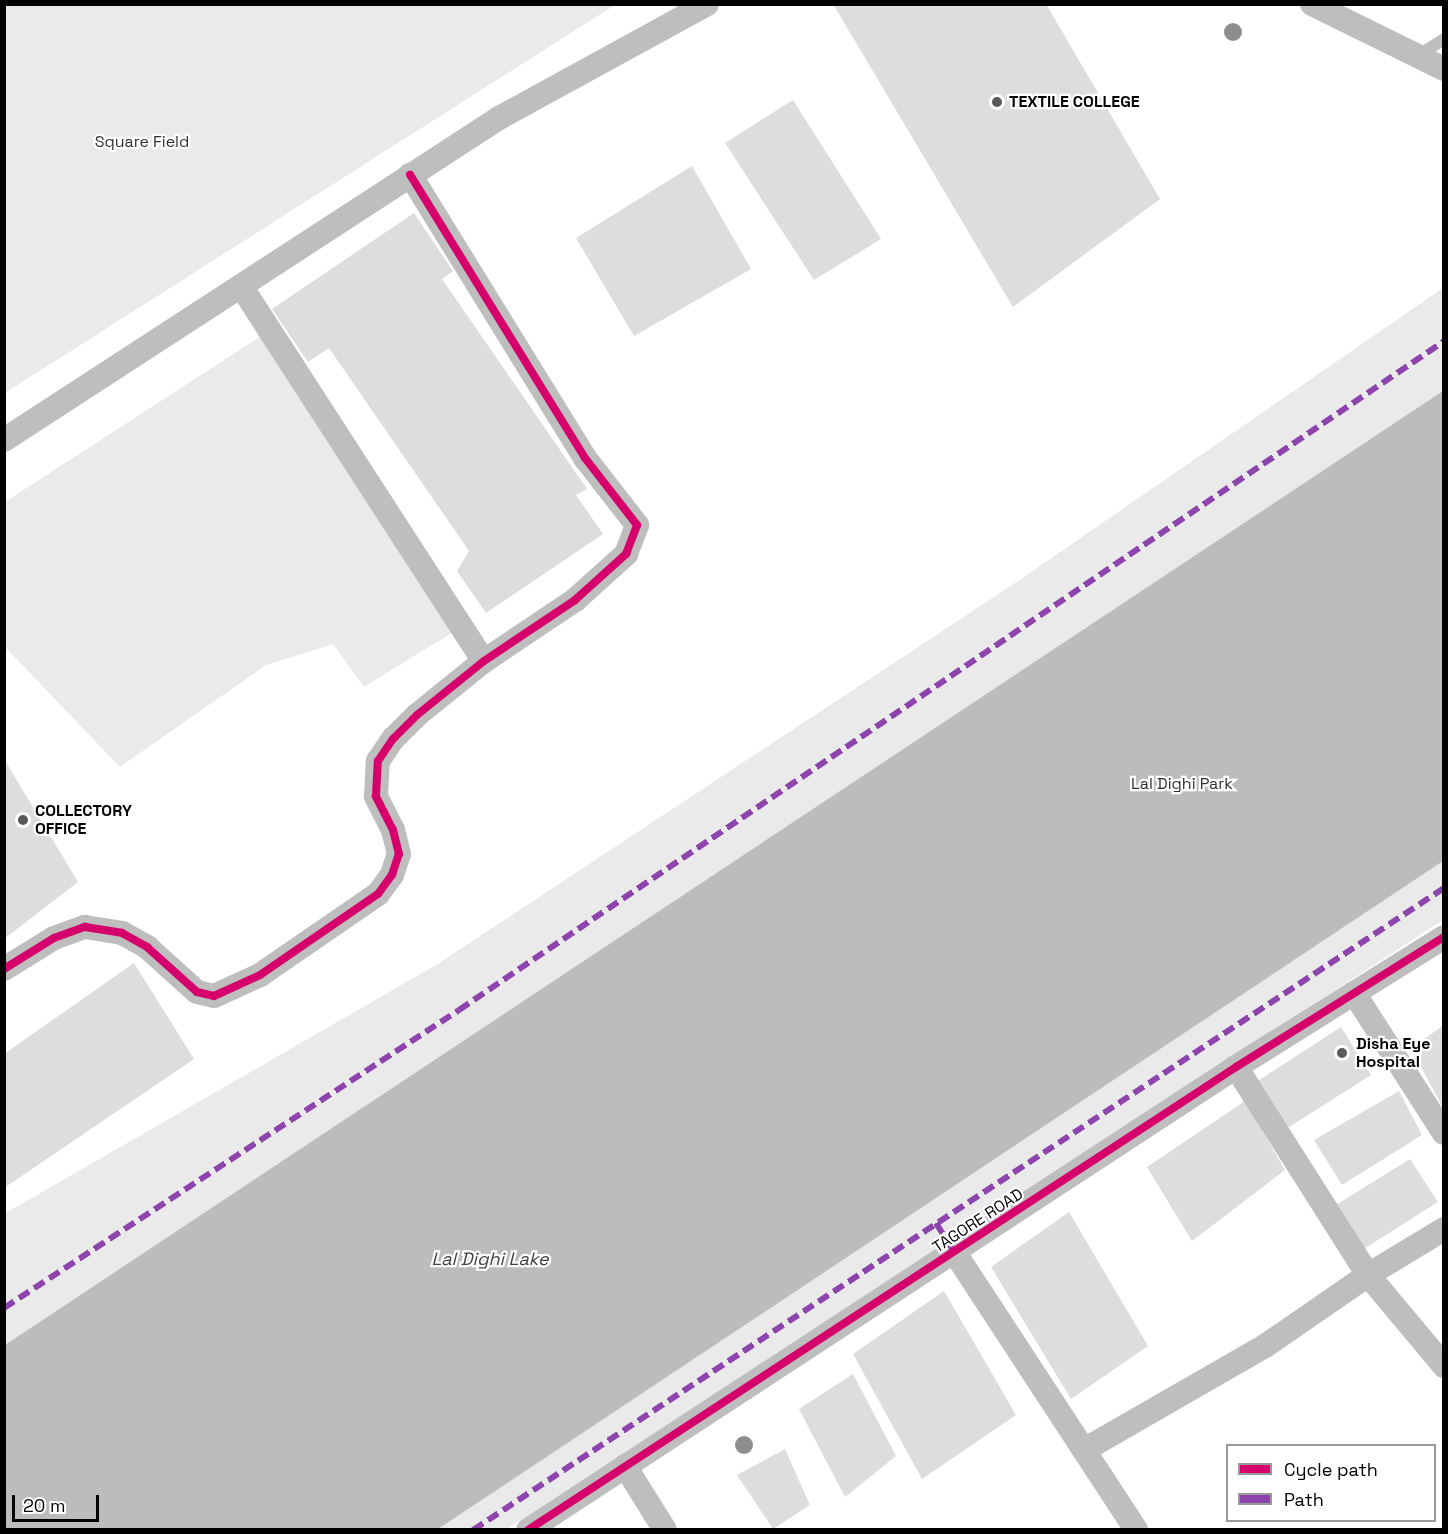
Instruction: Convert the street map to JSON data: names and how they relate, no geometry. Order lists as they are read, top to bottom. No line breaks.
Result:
{"streets":{"street":["TAGORE ROAD"]},"water":["Lal Dighi Lake"],"parks":["Square Field","Lal Dighi Park"],"places":["TEXTILE COLLEGE","COLLECTORY OFFICE","Disha Eye Hospital"],"legend":["Cycle path","Path"],"scale_bar":"20 m"}
